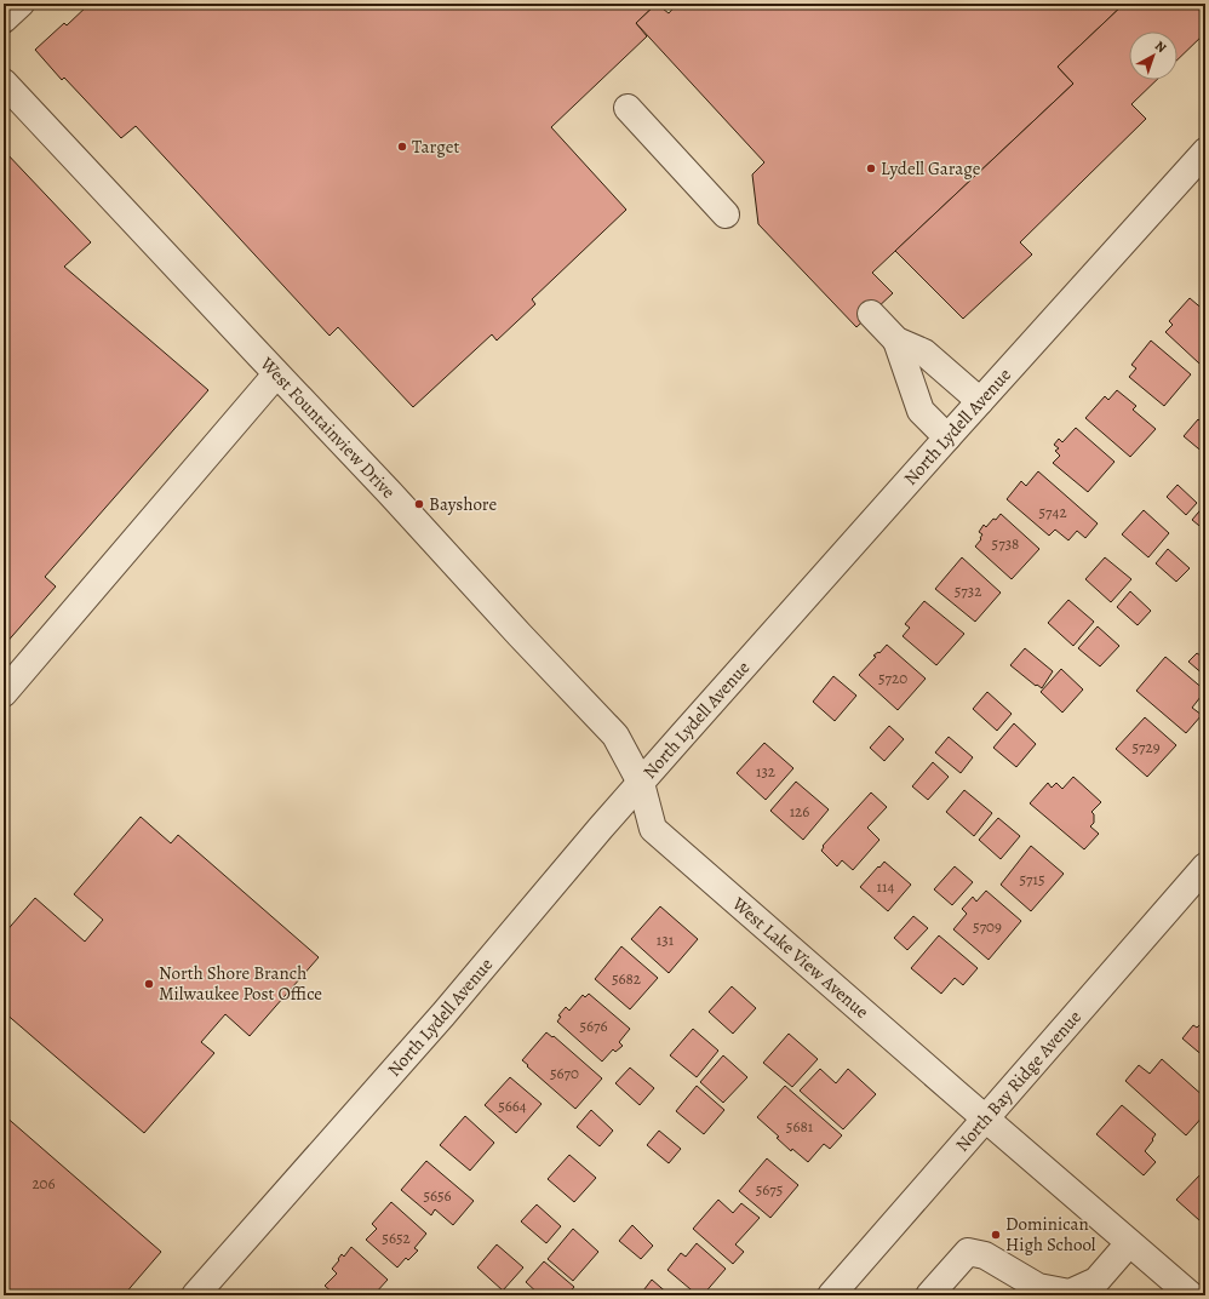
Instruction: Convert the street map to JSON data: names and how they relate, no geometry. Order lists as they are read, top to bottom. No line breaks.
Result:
{"streets":{"street":["North Lydell Avenue","West Fountainview Drive","West Lake View Avenue","North Bay Ridge Avenue"]},"crossings":[["North Lydell Avenue","West Fountainview Drive"],["North Lydell Avenue","West Lake View Avenue"],["West Fountainview Drive","West Lake View Avenue"],["West Lake View Avenue","North Bay Ridge Avenue"]],"places":["Target","Lydell Garage","Bayshore","North Shore Branch Milwaukee Post Office","Dominican High School"],"house_numbers":["5742","5738","5732","5720","5729","132","126","5715","114","5709","131","5682","5676","5670","5664","5681","206","5675","5656","5652"],"north":"top right"}
